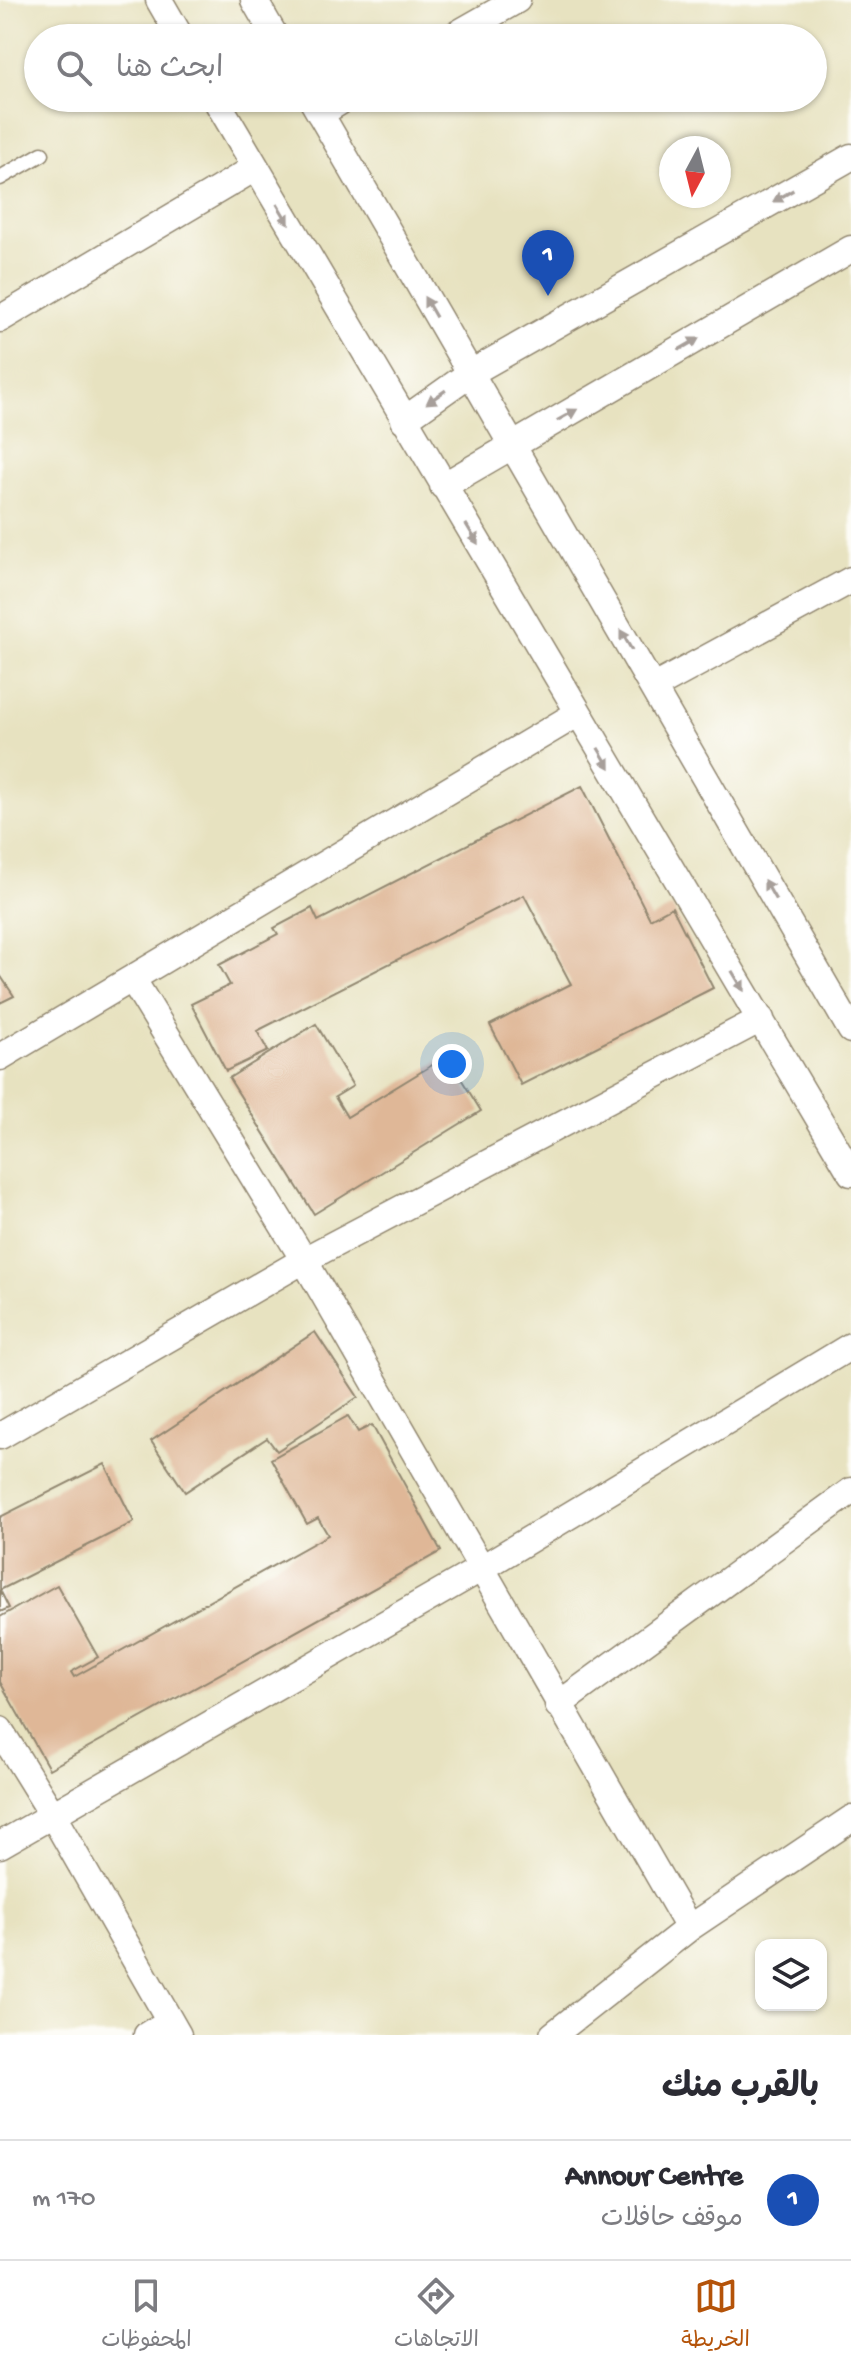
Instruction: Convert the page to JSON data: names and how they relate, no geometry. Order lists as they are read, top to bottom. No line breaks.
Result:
{"north":"bottom","page":{"search":"ابحث هنا","pins":"1","heading":"بالقرب منك","list":[{"mark":"1","name":"Annour Centre","note":"موقف حافلات","value":"170 m"}],"nav":["الخريطة","الاتجاهات","المحفوظات"]}}
